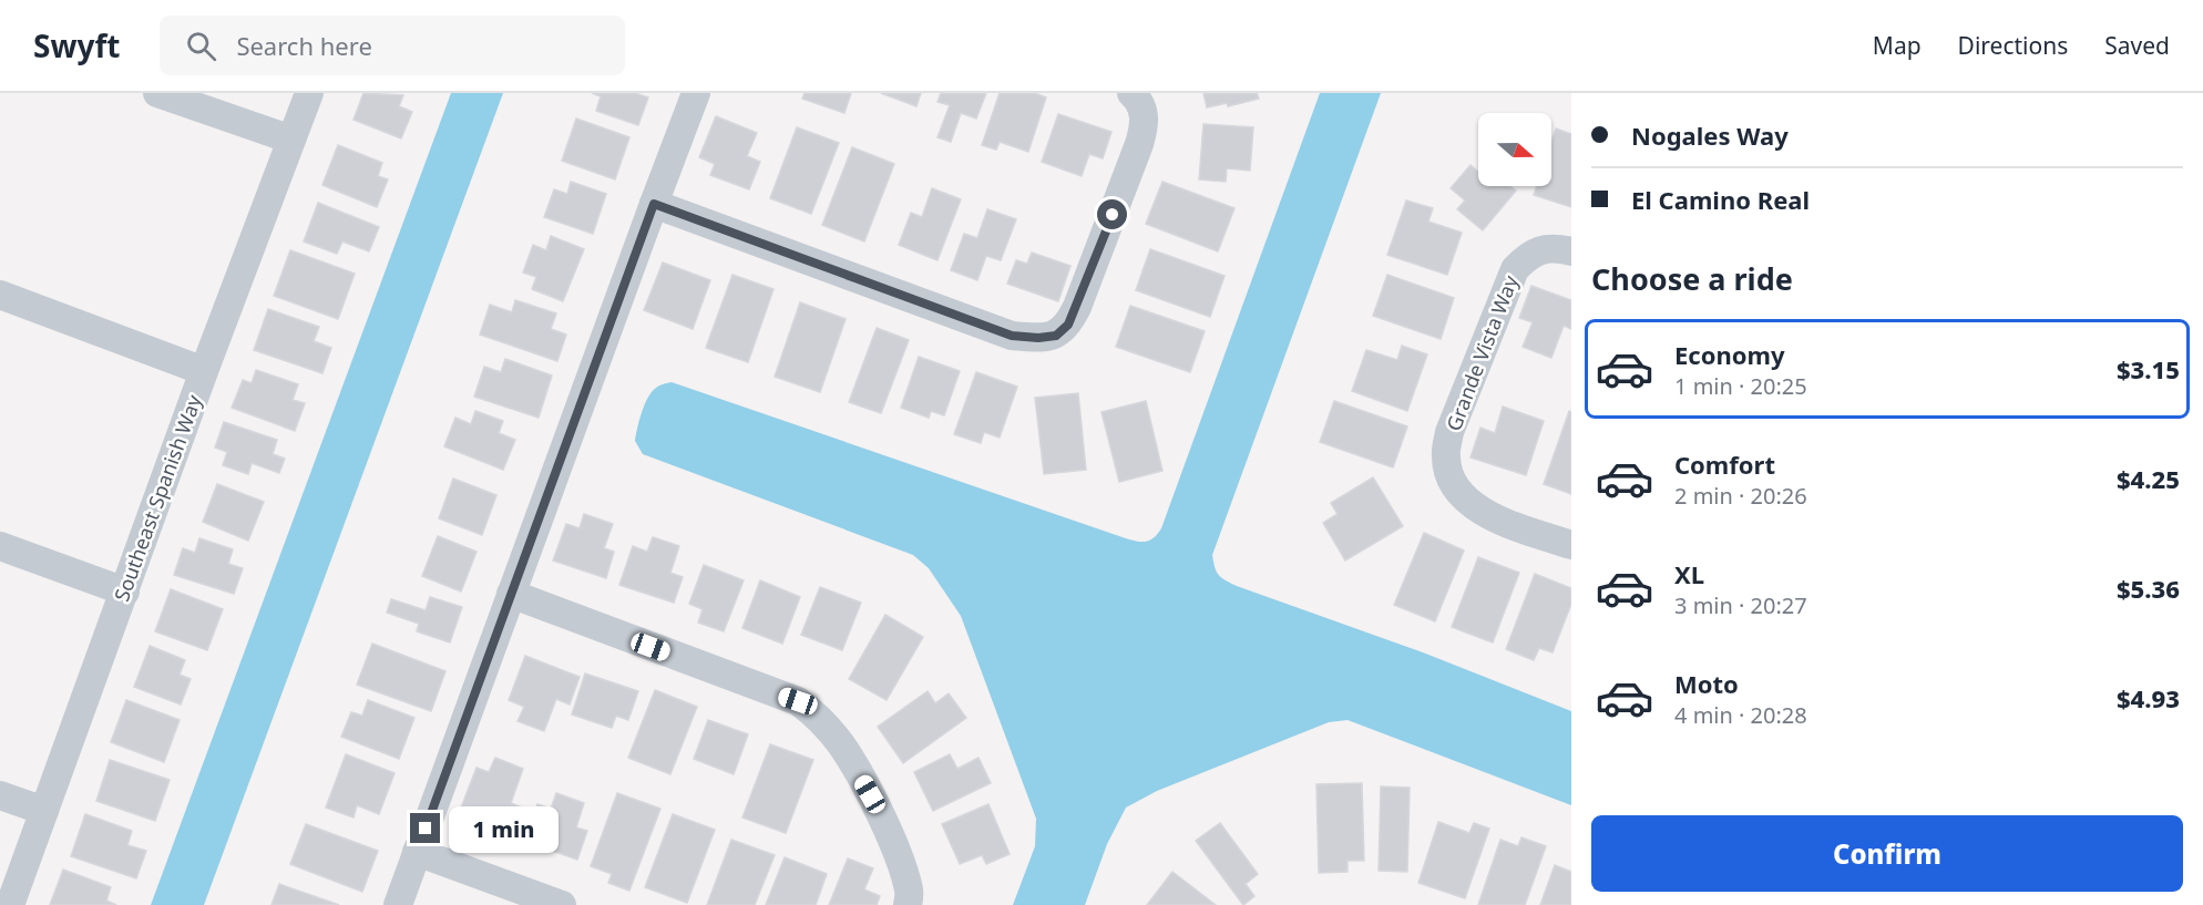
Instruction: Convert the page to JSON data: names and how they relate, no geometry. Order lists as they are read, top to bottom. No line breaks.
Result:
{"streets":{"street":["Grande Vista Way","Southeast Spanish Way"]},"north":"right","page":{"header":"Swyft","search":"Search here","nav":["Map","Directions","Saved"],"banner":["Nogales Way","El Camino Real"],"heading":"Choose a ride","list":[{"name":"Economy","note":"1 min · 20:25","value":"$3.15"},{"name":"Comfort","note":"2 min · 20:26","value":"$4.25"},{"name":"XL","note":"3 min · 20:27","value":"$5.36"},{"name":"Moto","note":"4 min · 20:28","value":"$4.93"}],"buttons":"Confirm","bubble":"1 min"}}
